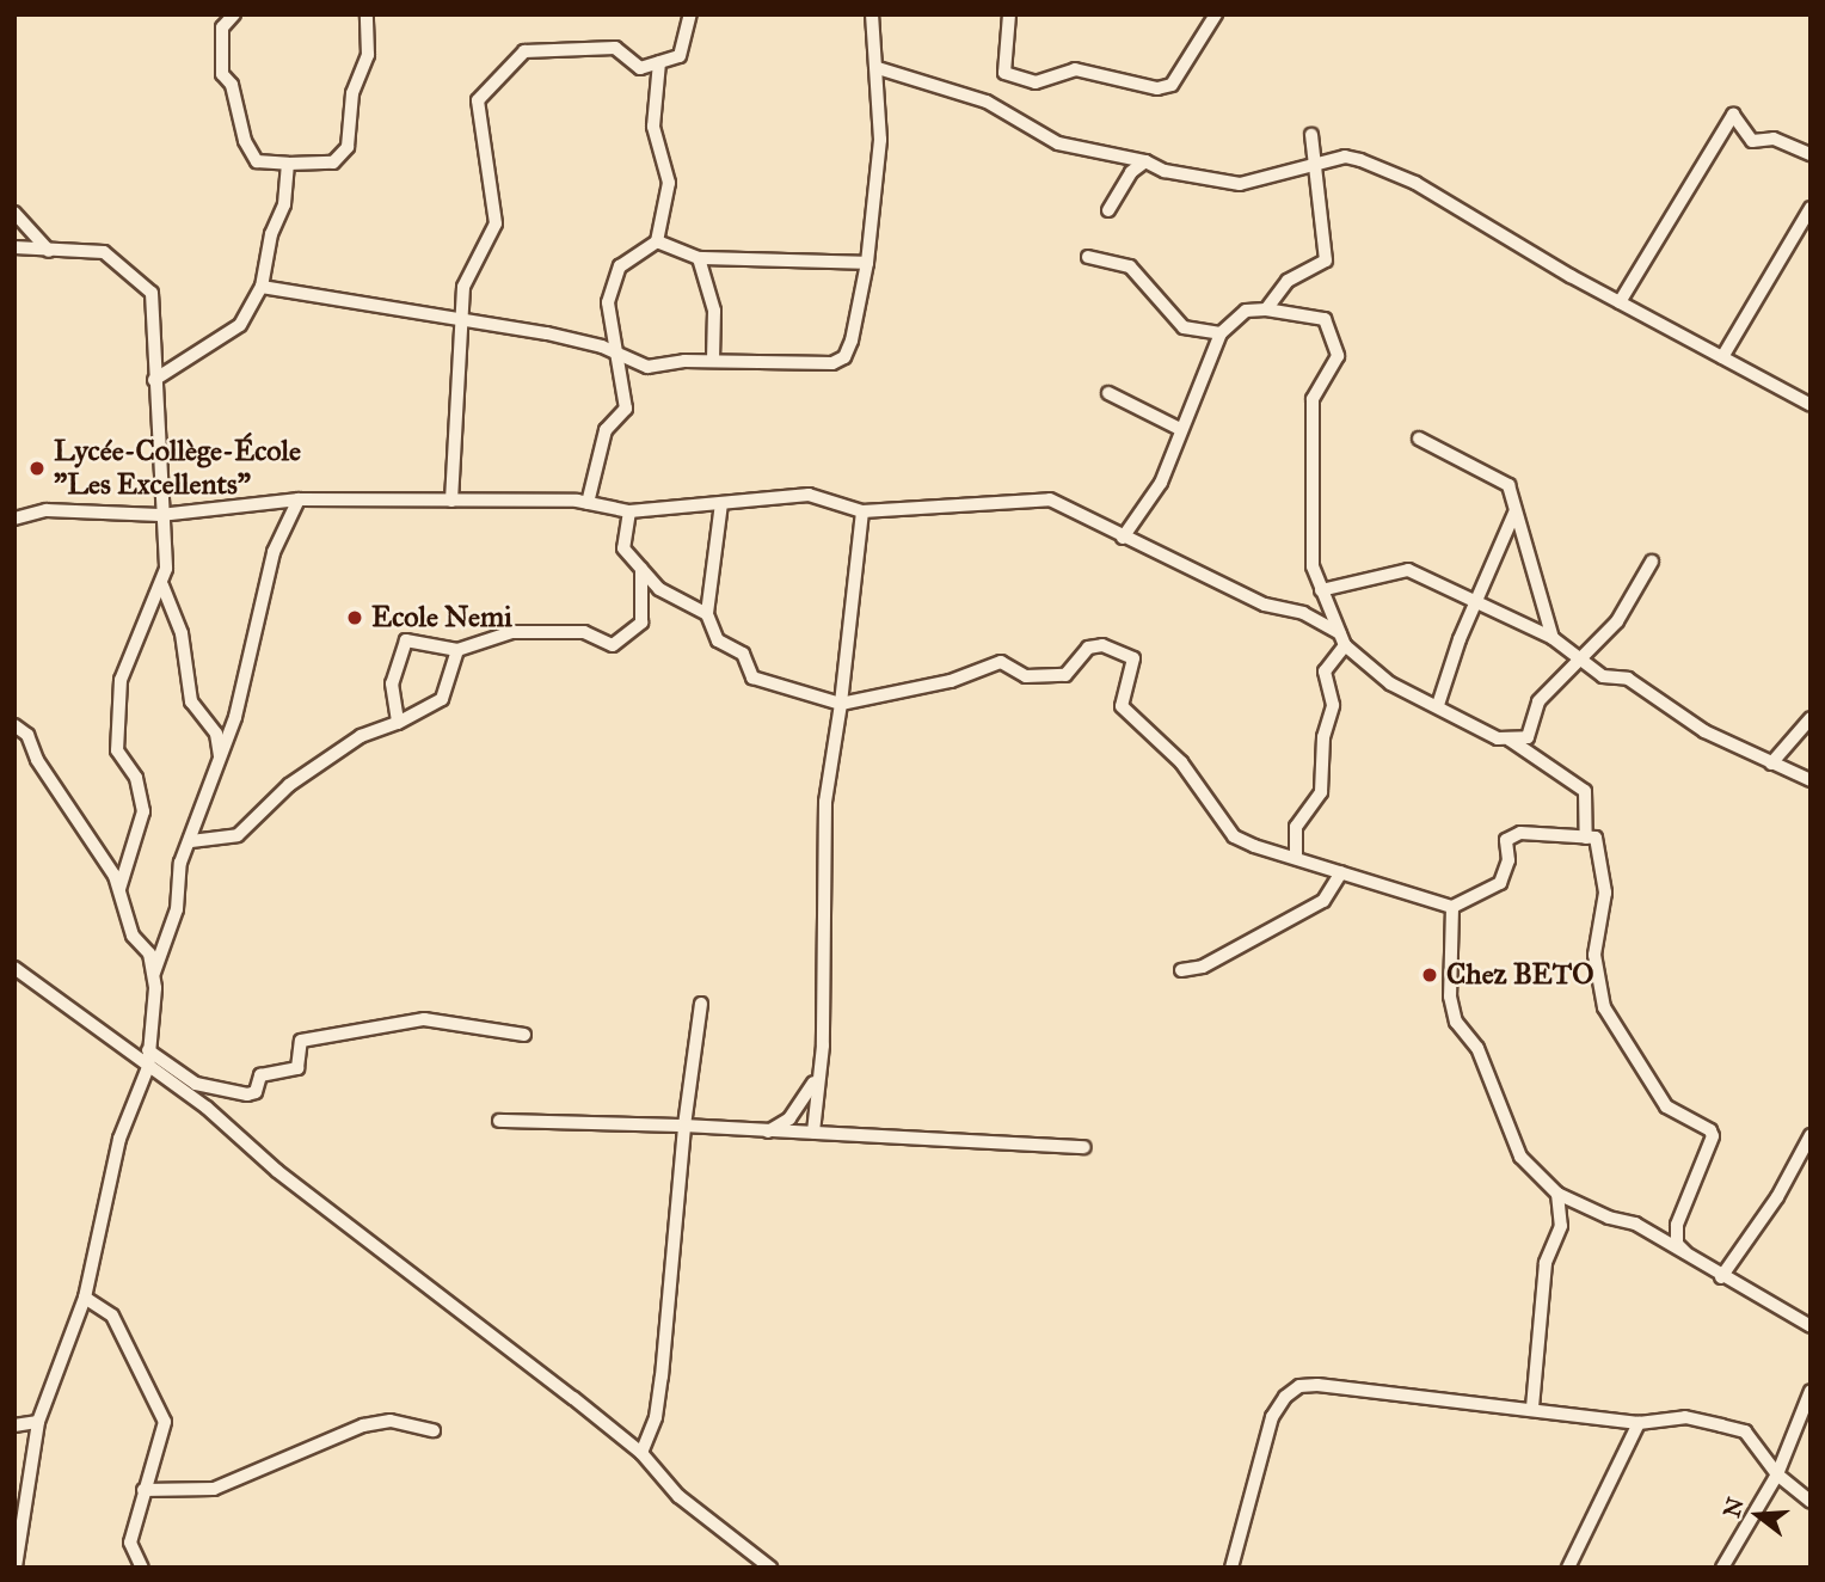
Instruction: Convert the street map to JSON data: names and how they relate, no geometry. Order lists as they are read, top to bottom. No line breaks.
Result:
{"places":["Lycée-Collège-École \"Les Excellents\"","Ecole Nemi","Chez BETO"],"north":"left"}
